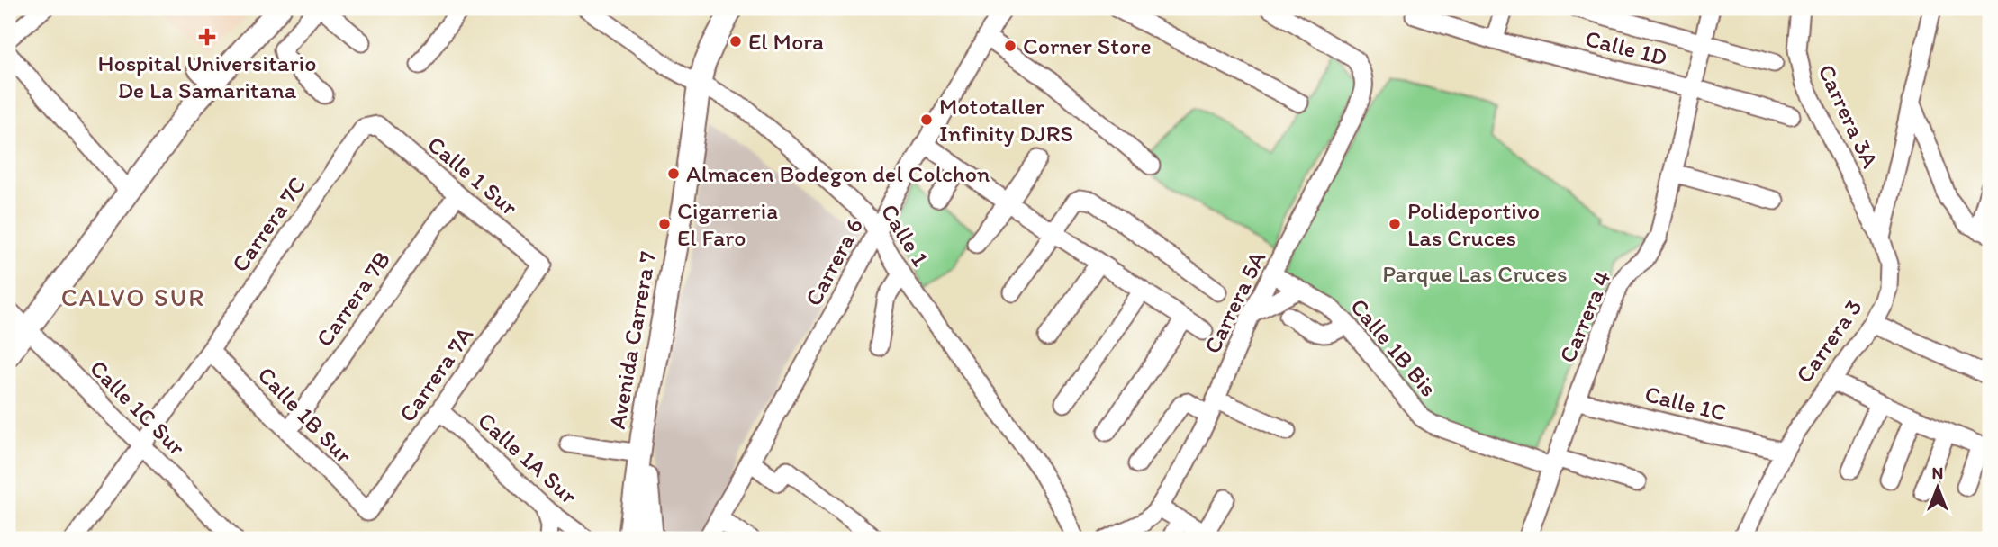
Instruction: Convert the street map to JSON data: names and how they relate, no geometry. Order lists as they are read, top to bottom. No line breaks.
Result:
{"streets":{"main road":["Avenida Carrera 7"],"street":["Calle 1D","Carrera 3A","Calle 1 Sur","Carrera 7C","Calle 1","Carrera 6","Carrera 7B","Carrera 5A","Carrera 4","Carrera 3","Calle 1B Bis","Carrera 7A","Calle 1C","Calle 1C Sur","Calle 1B Sur","Calle 1A Sur"]},"crossings":[["Calle 1D","Carrera 4"],["Carrera 3A","Carrera 3"],["Calle 1 Sur","Carrera 7C"],["Calle 1 Sur","Carrera 7B"],["Calle 1 Sur","Carrera 7A"],["Carrera 7C","Calle 1C Sur"],["Carrera 7C","Calle 1B Sur"],["Calle 1","Carrera 6"],["Calle 1","Avenida Carrera 7"],["Carrera 7B","Calle 1B Sur"],["Carrera 5A","Calle 1B Bis"],["Carrera 4","Calle 1B Bis"],["Carrera 4","Calle 1C"],["Carrera 3","Calle 1C"],["Carrera 7A","Calle 1B Sur"],["Carrera 7A","Calle 1A Sur"]],"districts":["CALVO SUR"],"parks":["Parque Las Cruces"],"places":{"health":["Hospital Universitario De La Samaritana"],"other":["El Mora","Corner Store","Mototaller Infinity DJRS","Almacen Bodegon del Colchon","Cigarreria El Faro","Polideportivo Las Cruces"]},"north":"top"}
